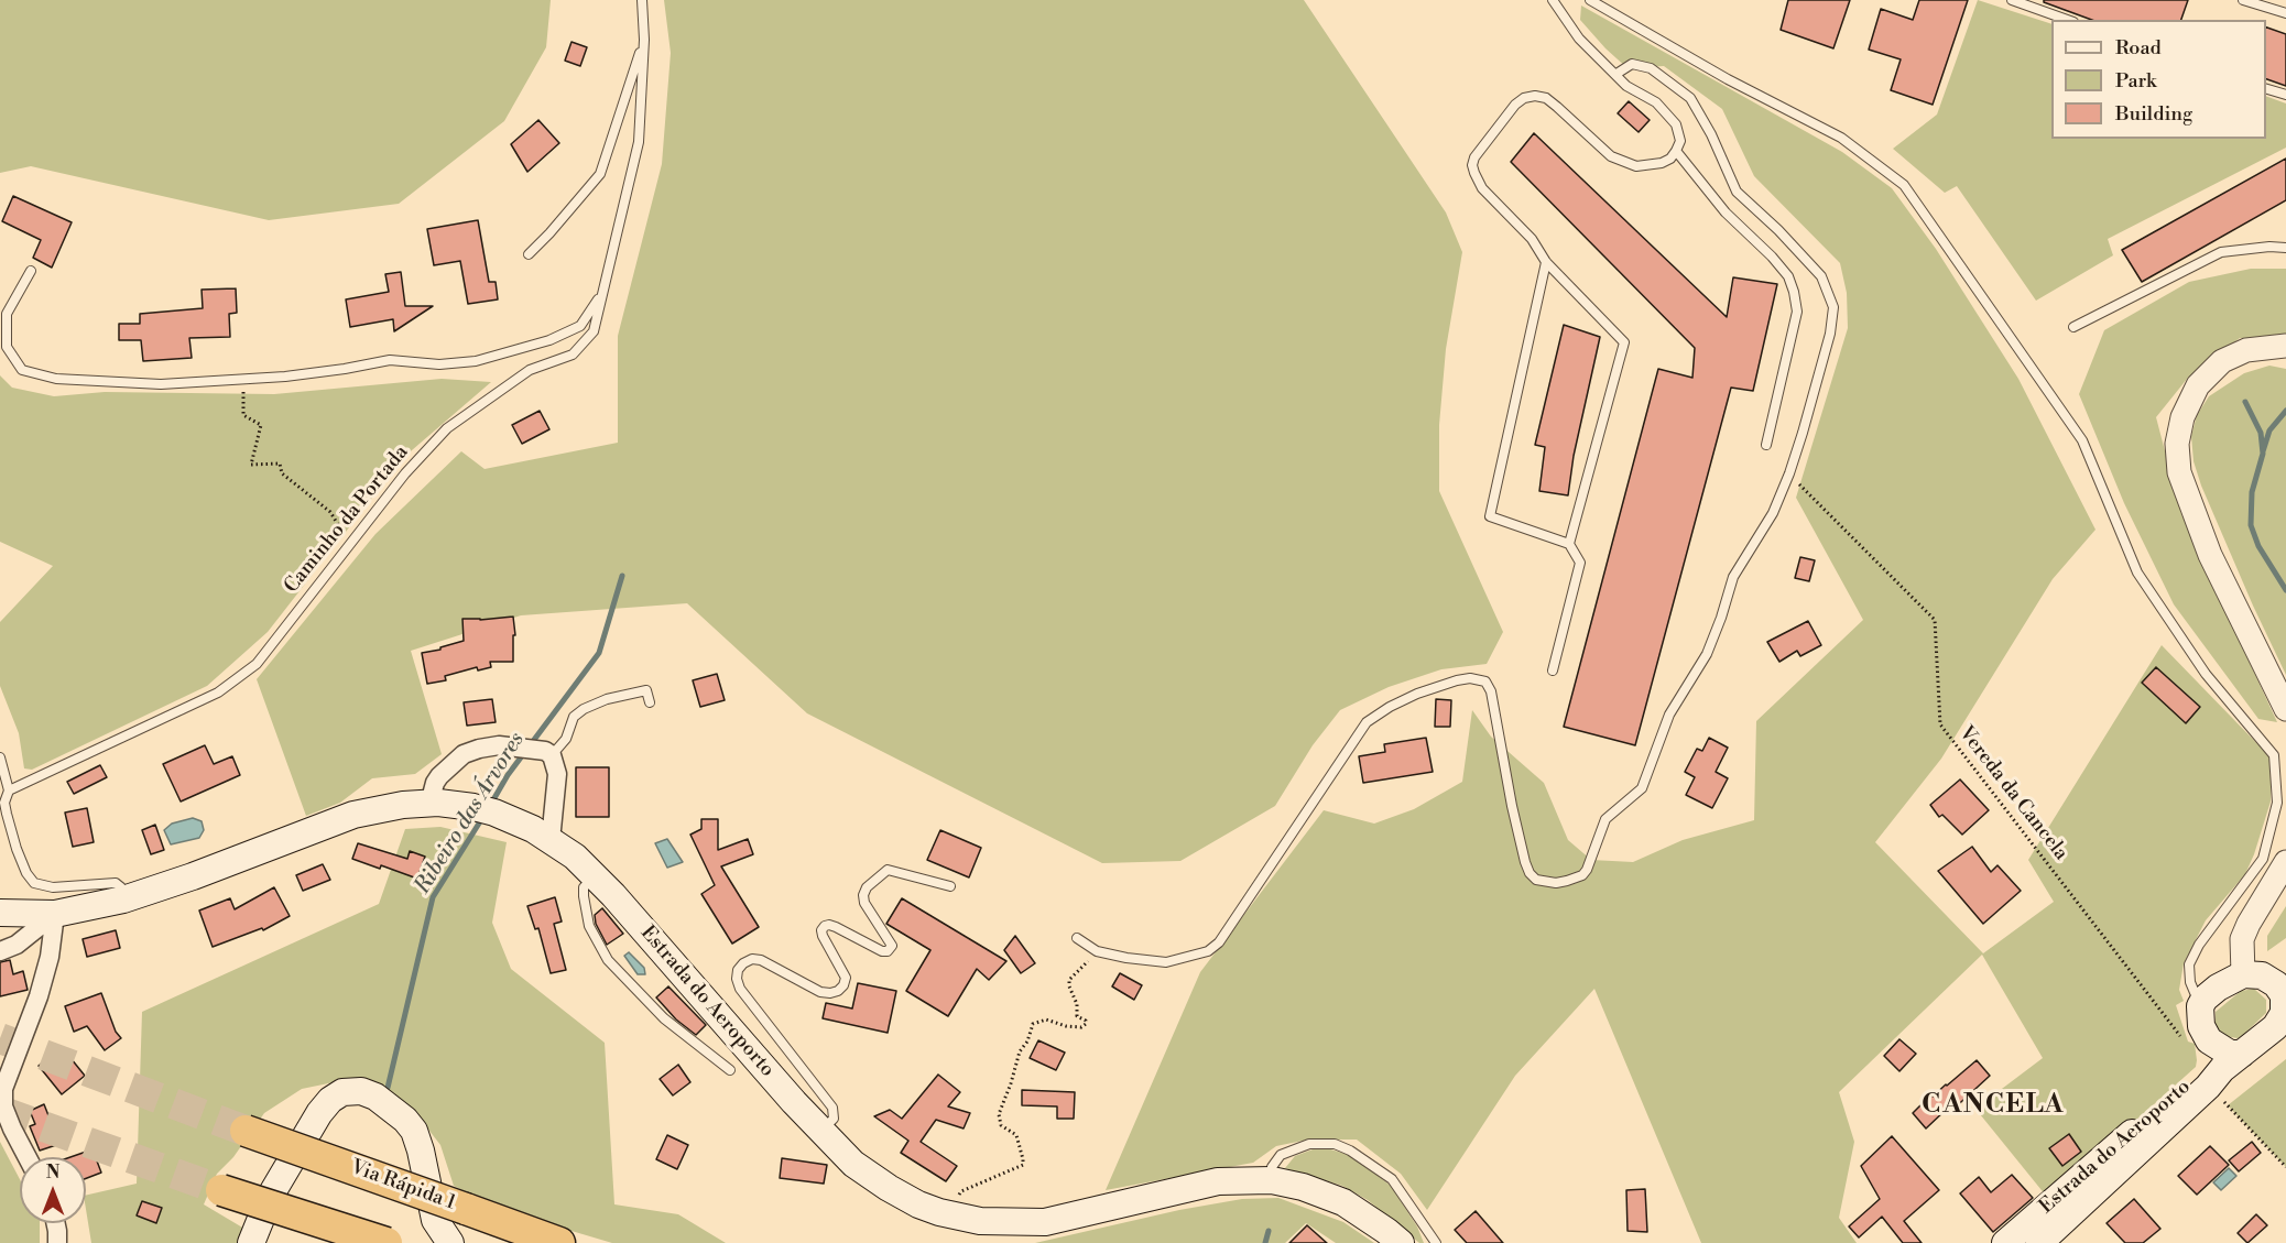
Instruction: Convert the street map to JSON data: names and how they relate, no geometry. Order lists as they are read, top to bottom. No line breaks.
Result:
{"streets":{"highway":["Via Rápida 1"],"main road":["Estrada do Aeroporto"],"lane":["Caminho da Portada"],"path":["Vereda da Cancela"]},"crossings":[["Vereda da Cancela","Estrada do Aeroporto"]],"districts":["CANCELA"],"water":["Ribeiro das Árvores"],"legend":["Road","Park","Building"],"north":"top"}
